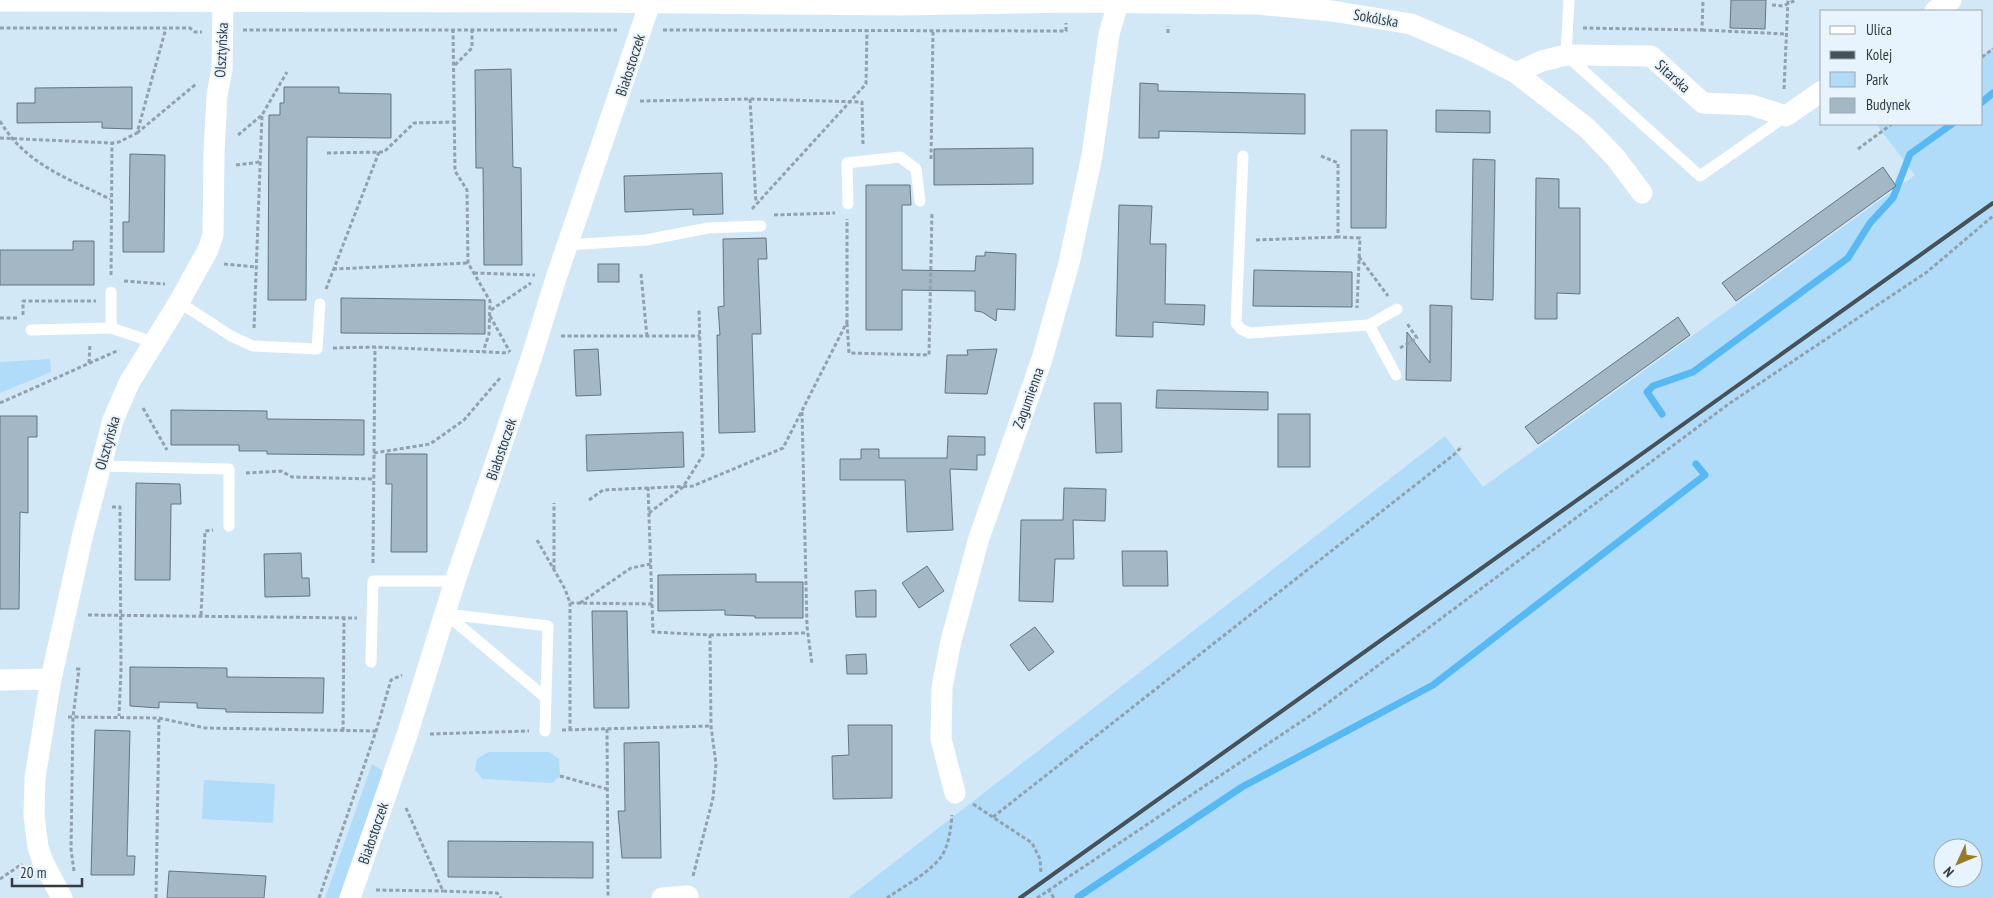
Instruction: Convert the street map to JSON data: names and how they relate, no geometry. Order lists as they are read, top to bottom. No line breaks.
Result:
{"streets":{"street":["Sokólska","Olsztyńska","Białostoczek","Sitarska","Zagumienna"]},"crossings":[["Sokólska","Olsztyńska"],["Sokólska","Białostoczek"],["Sokólska","Sitarska"],["Sokólska","Zagumienna"]],"legend":["Ulica","Kolej","Park","Budynek"],"scale_bar":"20 m","north":"bottom left"}
